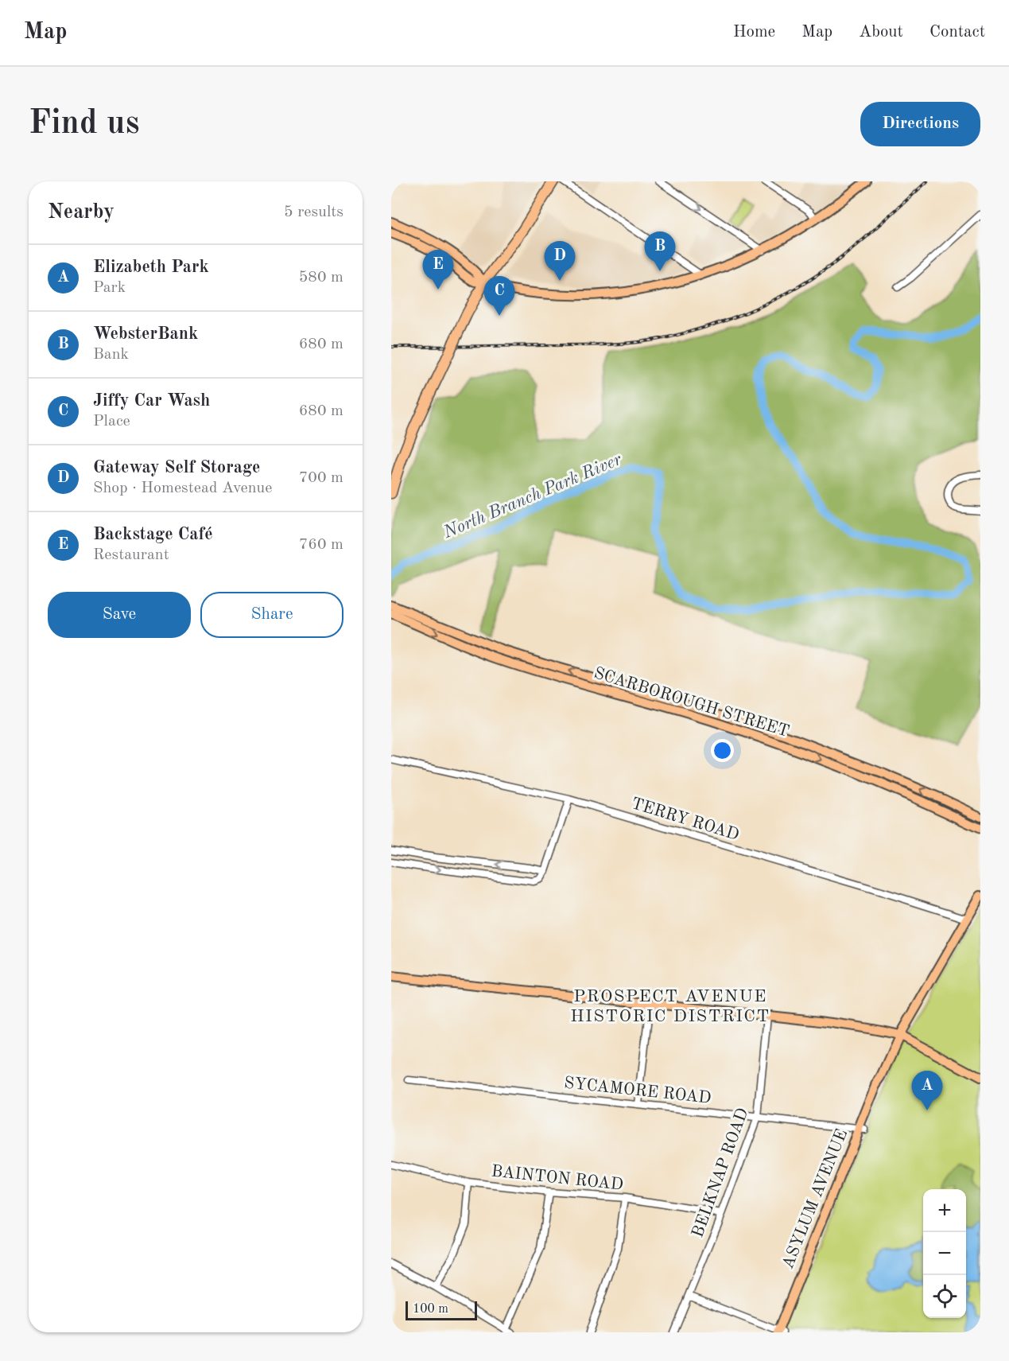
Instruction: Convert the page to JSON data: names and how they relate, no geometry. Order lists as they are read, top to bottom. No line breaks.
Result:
{"streets":{"main road":["SCARBOROUGH STREET","ASYLUM AVENUE"],"street":["TERRY ROAD","SYCAMORE ROAD","BELKNAP ROAD","BAINTON ROAD"]},"crossings":[["TERRY ROAD","ASYLUM AVENUE"],["SYCAMORE ROAD","BELKNAP ROAD"],["SYCAMORE ROAD","ASYLUM AVENUE"],["BELKNAP ROAD","BAINTON ROAD"]],"districts":["PROSPECT AVENUE HISTORIC DISTRICT"],"water":["North Branch Park River"],"scale_bar":"100 m","page":{"header":"Map","nav":["Home","Map","About","Contact"],"buttons":["Directions",["Save","Share"]],"title":"Find us","heading":["Nearby","5 results"],"pins":["B","D","E","C","A"],"list":[{"mark":"A","name":"Elizabeth Park","note":"Park","value":"580 m"},{"mark":"B","name":"WebsterBank","note":"Bank","value":"680 m"},{"mark":"C","name":"Jiffy Car Wash","note":"Place","value":"680 m"},{"mark":"D","name":"Gateway Self Storage","note":"Shop · Homestead Avenue","value":"700 m"},{"mark":"E","name":"Backstage Café","note":"Restaurant","value":"760 m"}],"map_buttons":["+","−"],"scale":"100 m"}}
